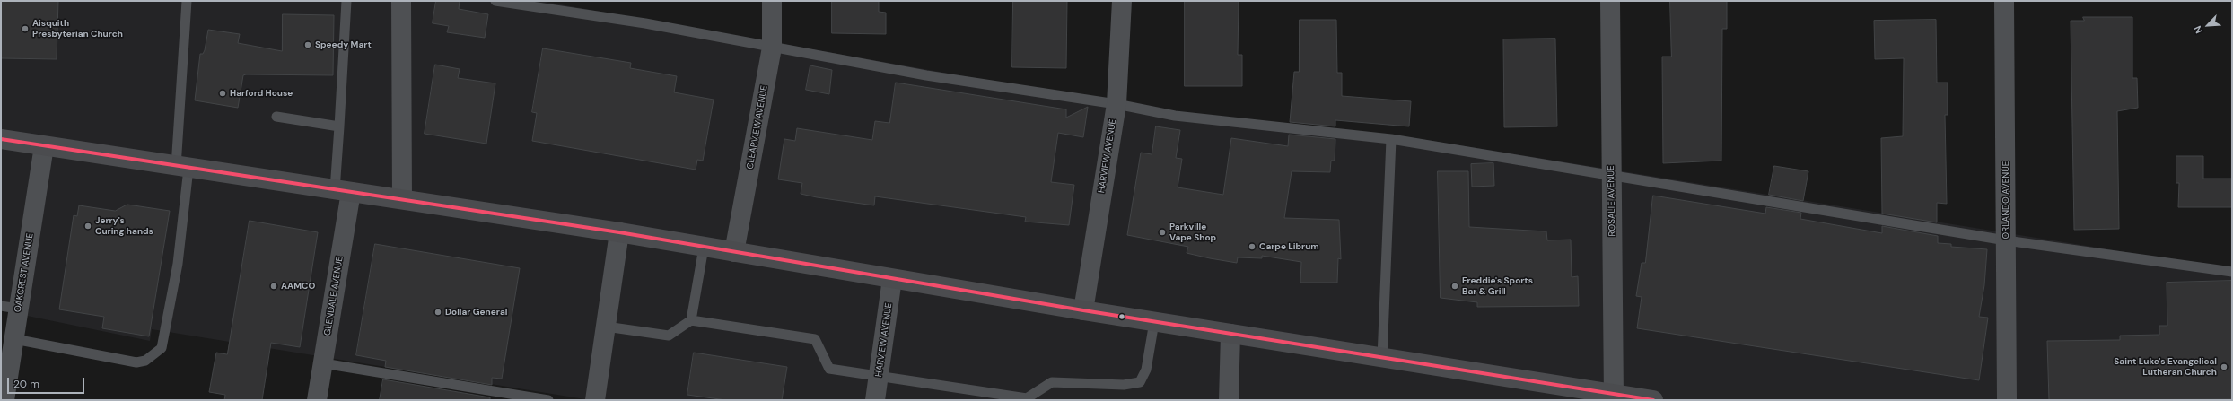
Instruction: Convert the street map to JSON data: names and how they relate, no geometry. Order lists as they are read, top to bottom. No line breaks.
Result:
{"streets":{"street":["CLEARVIEW AVENUE","HARVIEW AVENUE","ORLANDO AVENUE","ROSALIE AVENUE","OAKCREST AVENUE","GLENDALE AVENUE"]},"places":["Aisquith Presbyterian Church","Speedy Mart","Harford House","Jerry's Curing hands","Parkville Vape Shop","Carpe Librum","AAMCO","Freddie's Sports Bar & Grill","Dollar General","Saint Luke's Evangelical Lutheran Church"],"scale_bar":"20 m","north":"bottom left"}
